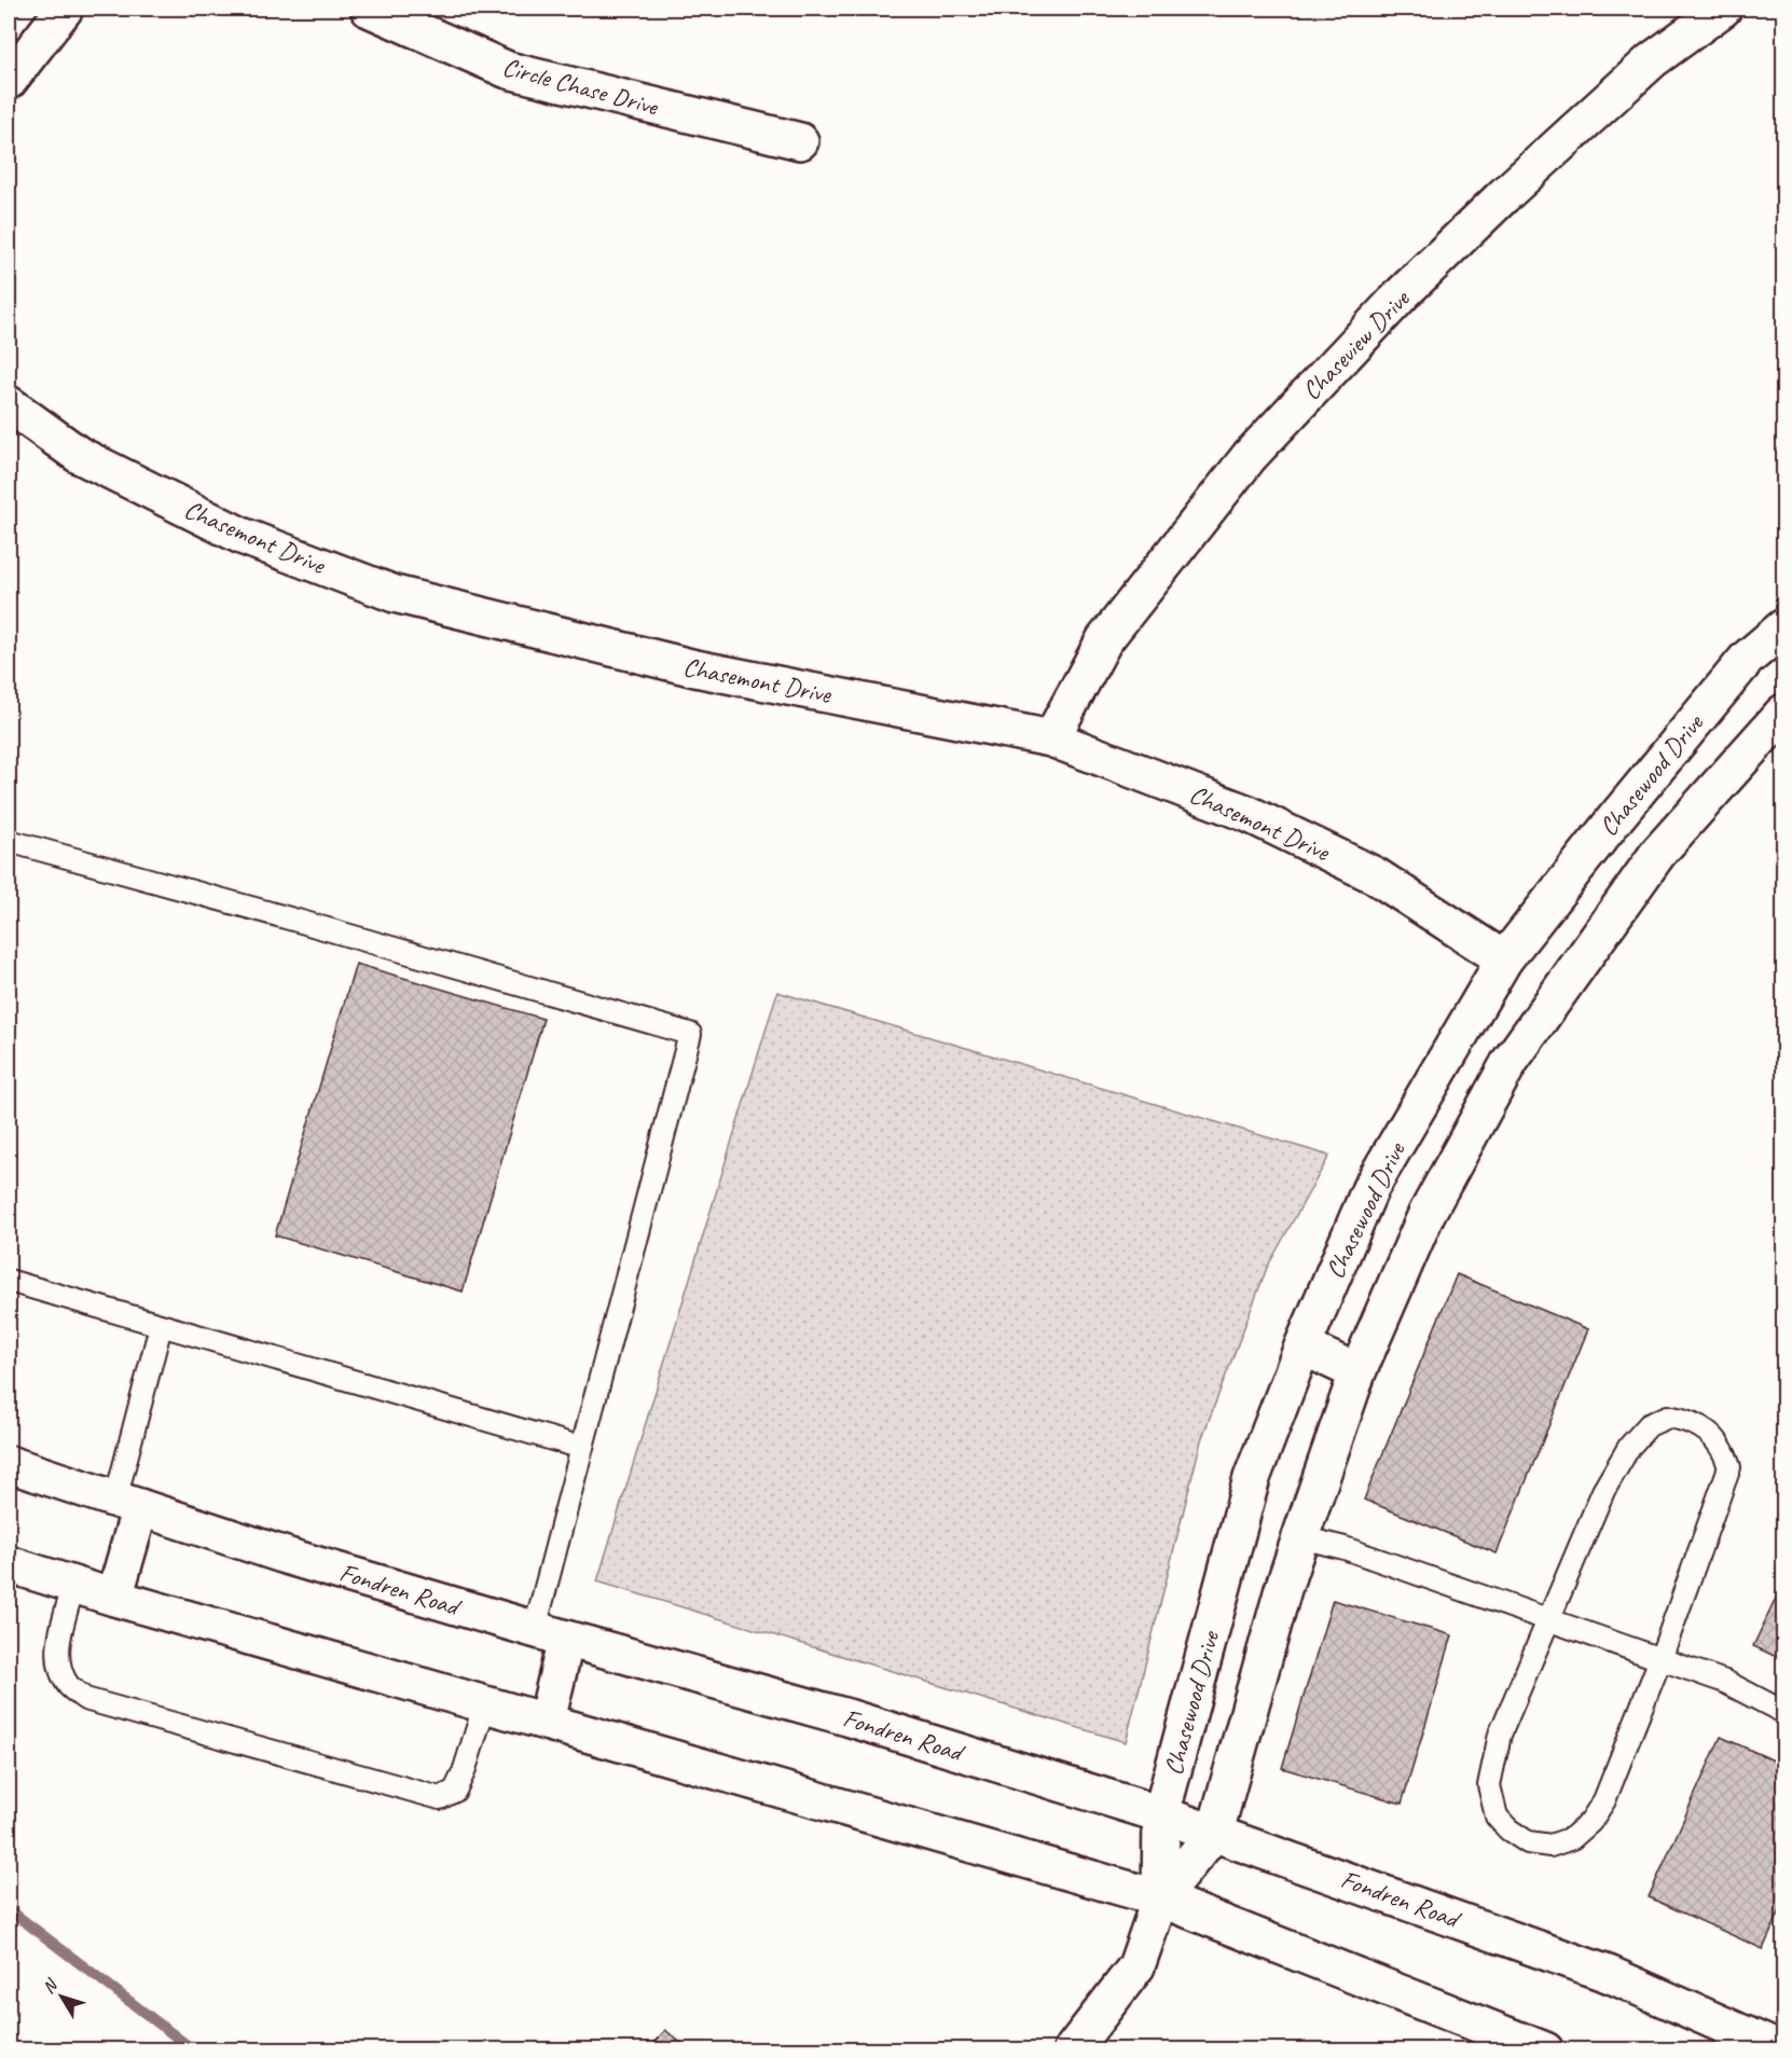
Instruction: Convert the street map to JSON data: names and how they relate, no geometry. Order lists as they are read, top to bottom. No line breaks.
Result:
{"streets":{"street":["Circle Chase Drive","Chaseview Drive","Chasemont Drive","Chasewood Drive","Fondren Road"]},"crossings":[["Chaseview Drive","Chasemont Drive"],["Chasemont Drive","Chasewood Drive"],["Chasewood Drive","Fondren Road"]],"north":"top left"}
